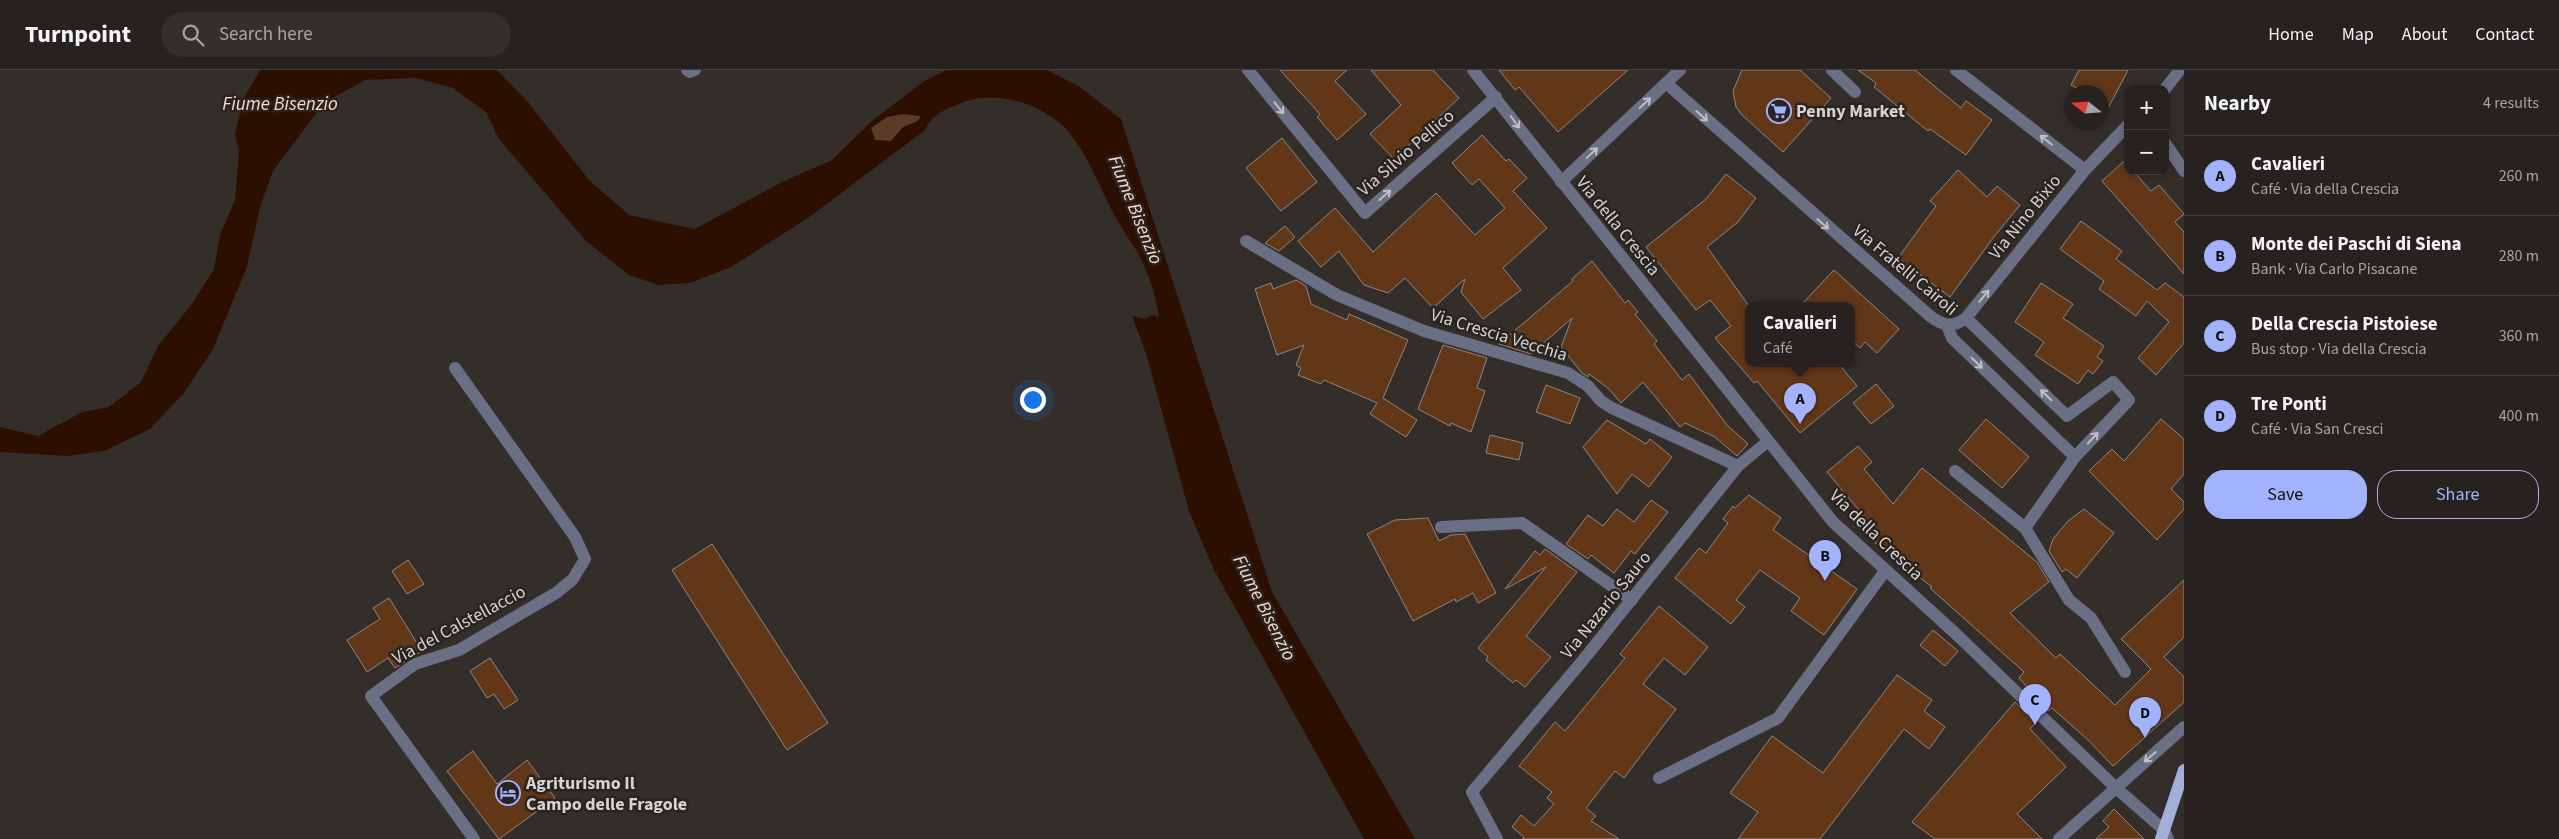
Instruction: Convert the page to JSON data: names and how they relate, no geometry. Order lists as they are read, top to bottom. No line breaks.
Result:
{"streets":{"street":["Via Silvio Pellico","Via Nino Bixio","Via della Crescia","Via Fratelli Cairoli","Via Crescia Vecchia","Via Nazario Sauro","Via del Calstellaccio"]},"crossings":[["Via Silvio Pellico","Via della Crescia"],["Via Nino Bixio","Via Fratelli Cairoli"],["Via della Crescia","Via Nazario Sauro"],["Via Crescia Vecchia","Via Nazario Sauro"]],"one_way":["Via Nino Bixio"],"water":["Fiume Bisenzio"],"places":{"supermarket":["Penny Market"],"hotel":["Agriturismo Il Campo delle Fragole"]},"north":"left","page":{"header":"Turnpoint","search":"Search here","nav":["Home","Map","About","Contact"],"heading":["Nearby","4 results"],"map_buttons":["+","−"],"list":[{"mark":"A","name":"Cavalieri","note":"Café · Via della Crescia","value":"260 m"},{"mark":"B","name":"Monte dei Paschi di Siena","note":"Bank · Via Carlo Pisacane","value":"280 m"},{"mark":"C","name":"Della Crescia Pistoiese","note":"Bus stop · Via della Crescia","value":"360 m"},{"mark":"D","name":"Tre Ponti","note":"Café · Via San Cresci","value":"400 m"}],"popup":["Cavalieri","Café"],"pins":["A","B","C","D"],"buttons":["Save","Share"]}}
